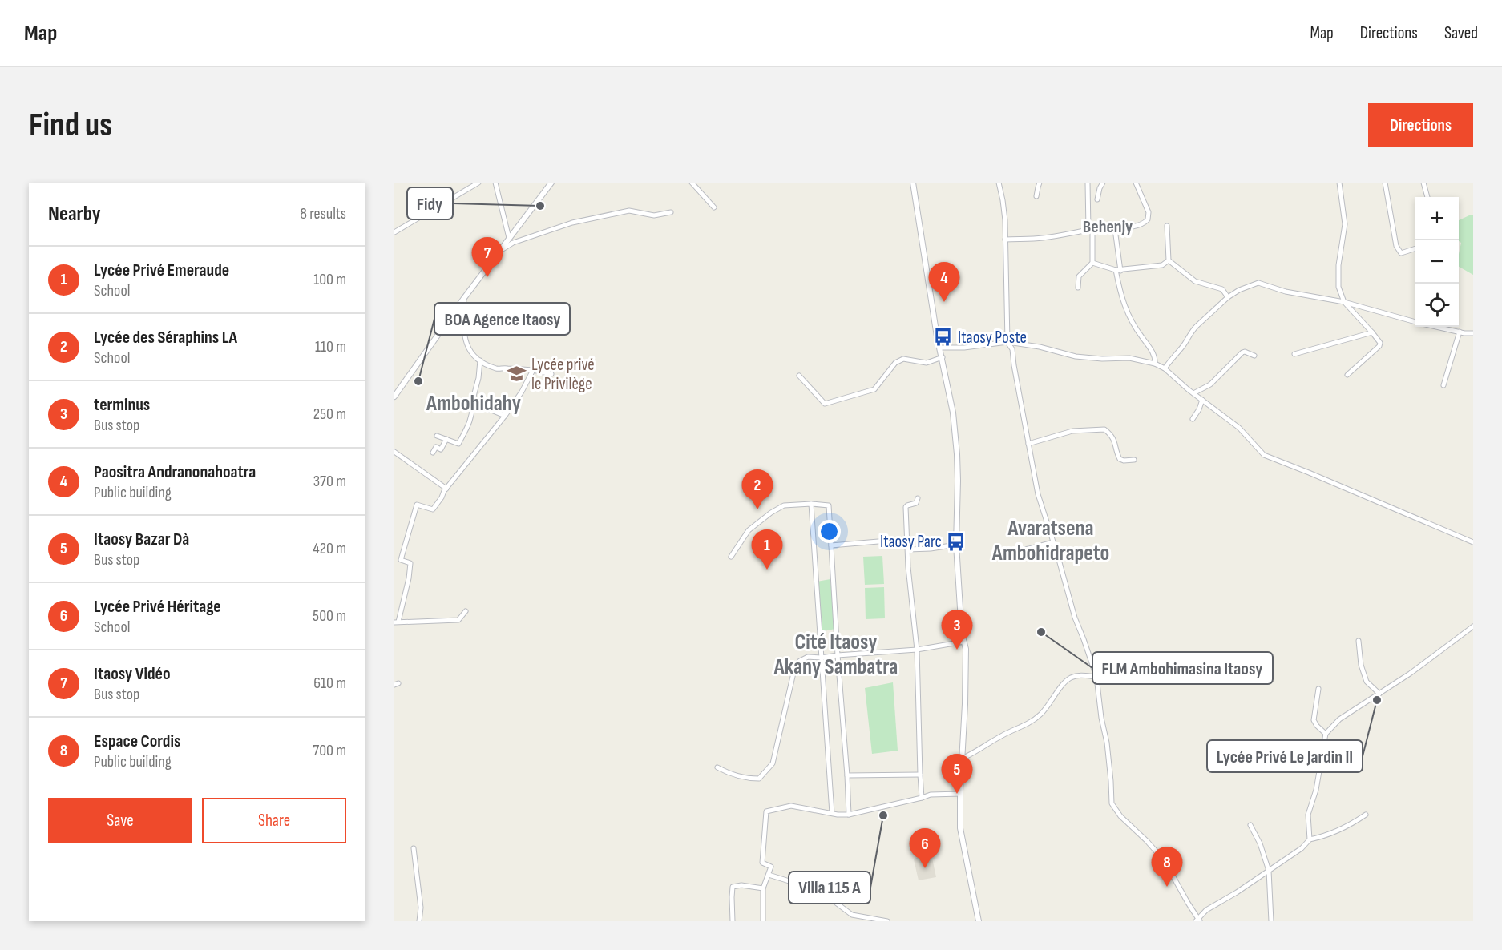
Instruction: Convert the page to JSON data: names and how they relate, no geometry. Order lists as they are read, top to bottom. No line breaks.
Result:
{"districts":["Behenjy","Ambohidahy","Avaratsena Ambohidrapeto","Cité Itaosy Akany Sambatra"],"places":{"other":["Fidy","BOA Agence Itaosy","FLM Ambohimasina Itaosy","Lycée Privé Le Jardin II","Villa 115 A"],"bus stop":["Itaosy Poste","Itaosy Parc"],"school or university":["Lycée privé le Privilège"]},"page":{"header":"Map","nav":["Map","Directions","Saved"],"buttons":["Directions",["Save","Share"]],"title":"Find us","heading":["Nearby","8 results"],"map_buttons":["+","−"],"pins":["7","4","2","1","3","5","6","8"],"list":[{"mark":"1","name":"Lycée Privé Emeraude","note":"School","value":"100 m"},{"mark":"2","name":"Lycée des Séraphins LA","note":"School","value":"110 m"},{"mark":"3","name":"terminus","note":"Bus stop","value":"250 m"},{"mark":"4","name":"Paositra Andranonahoatra","note":"Public building","value":"370 m"},{"mark":"5","name":"Itaosy Bazar Dà","note":"Bus stop","value":"420 m"},{"mark":"6","name":"Lycée Privé Héritage","note":"School","value":"500 m"},{"mark":"7","name":"Itaosy Vidéo","note":"Bus stop","value":"610 m"},{"mark":"8","name":"Espace Cordis","note":"Public building","value":"700 m"}]}}
